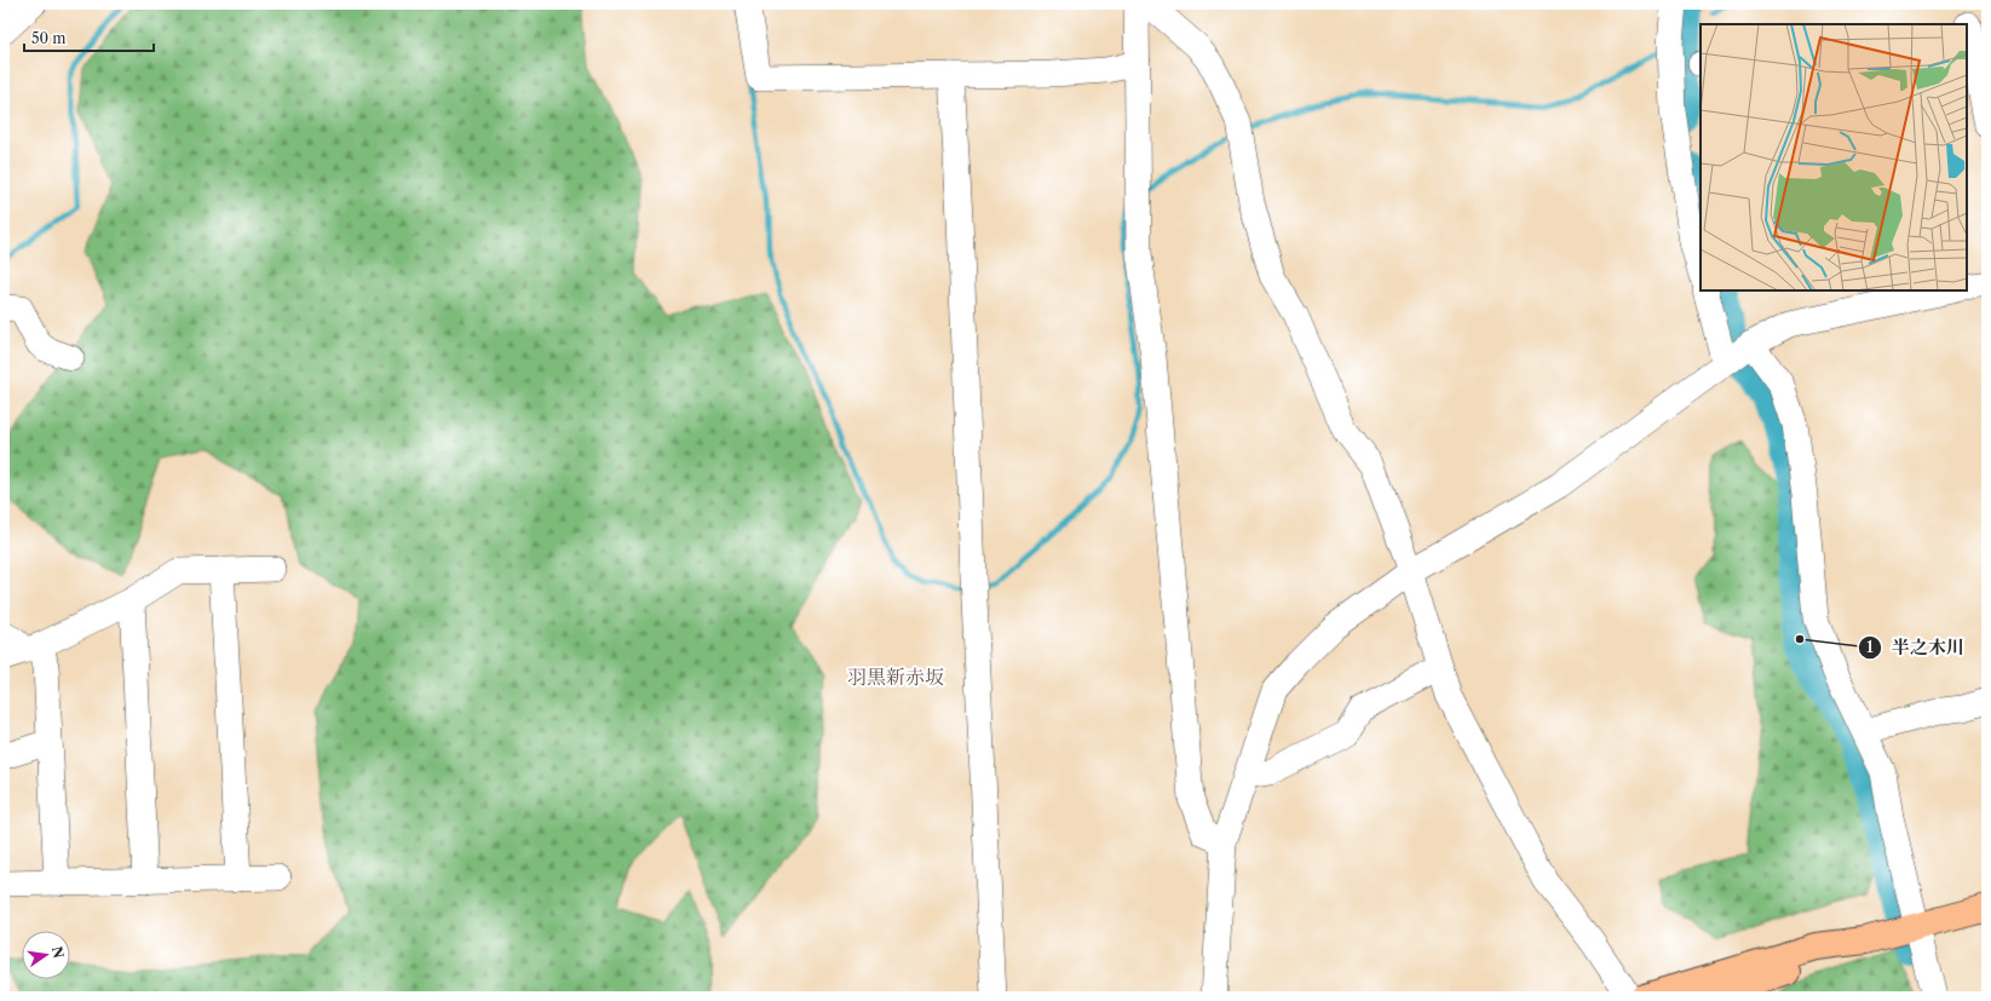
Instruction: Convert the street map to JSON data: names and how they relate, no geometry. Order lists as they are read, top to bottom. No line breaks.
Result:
{"districts":["羽黒新赤坂"],"places":["半之木川"],"scale_bar":"50 m","north":"right"}
